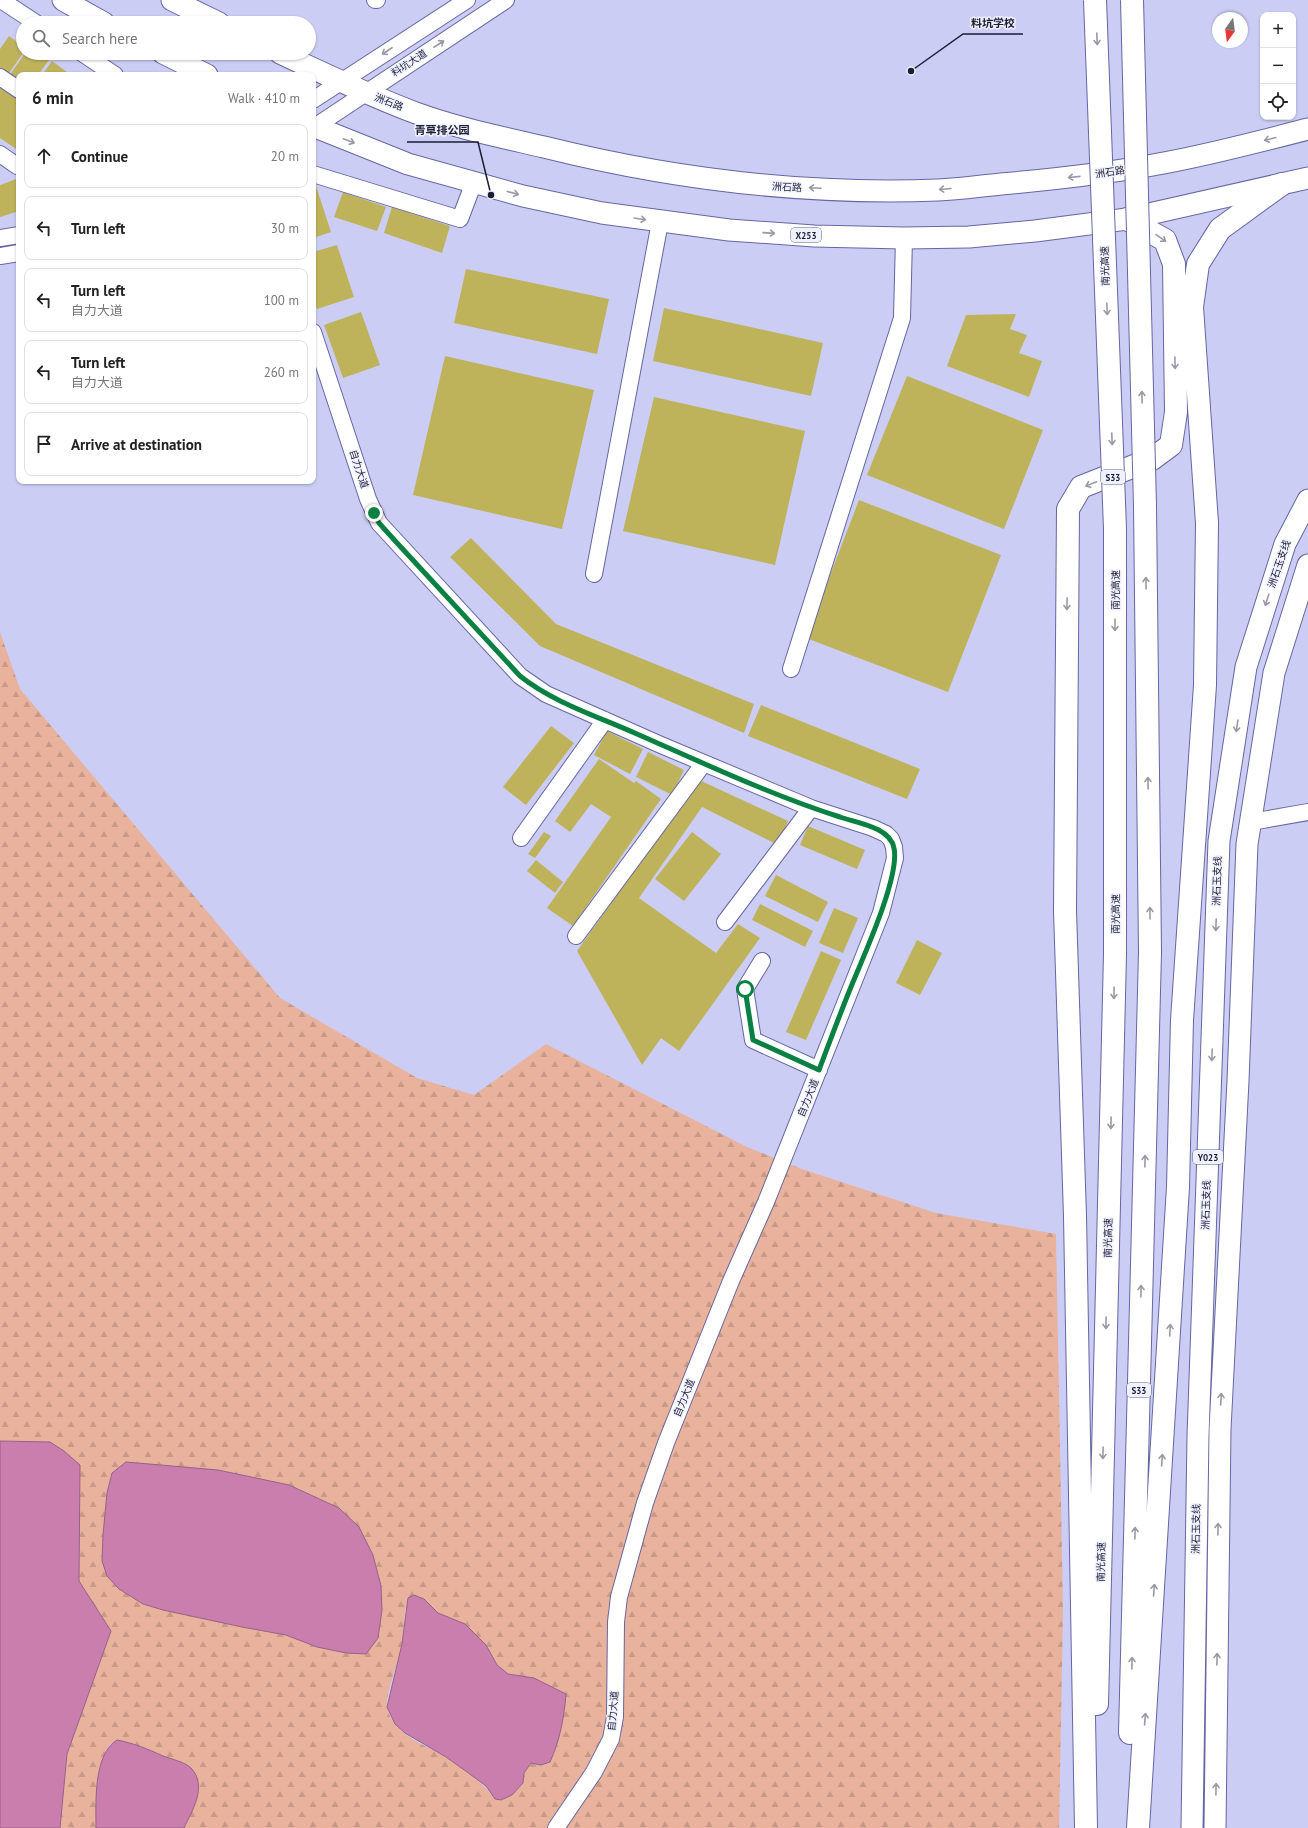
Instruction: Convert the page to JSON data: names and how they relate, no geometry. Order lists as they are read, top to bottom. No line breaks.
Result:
{"streets":{"highway":["南光高速","S33"],"main road":["洲石路","X253","洲石玉支线","Y023"],"street":["料坑大道","自力大道"]},"crossings":[["料坑大道","洲石路"]],"places":["料坑学校","青草排公园"],"north":"bottom","page":{"map_buttons":["+","−"],"search":"Search here","heading":["6 min","Walk · 410 m"],"list":[["Continue","20 m"],["Turn left","30 m"],["Turn left","自力大道","100 m"],["Turn left","自力大道","260 m"],"Arrive at destination"]}}
